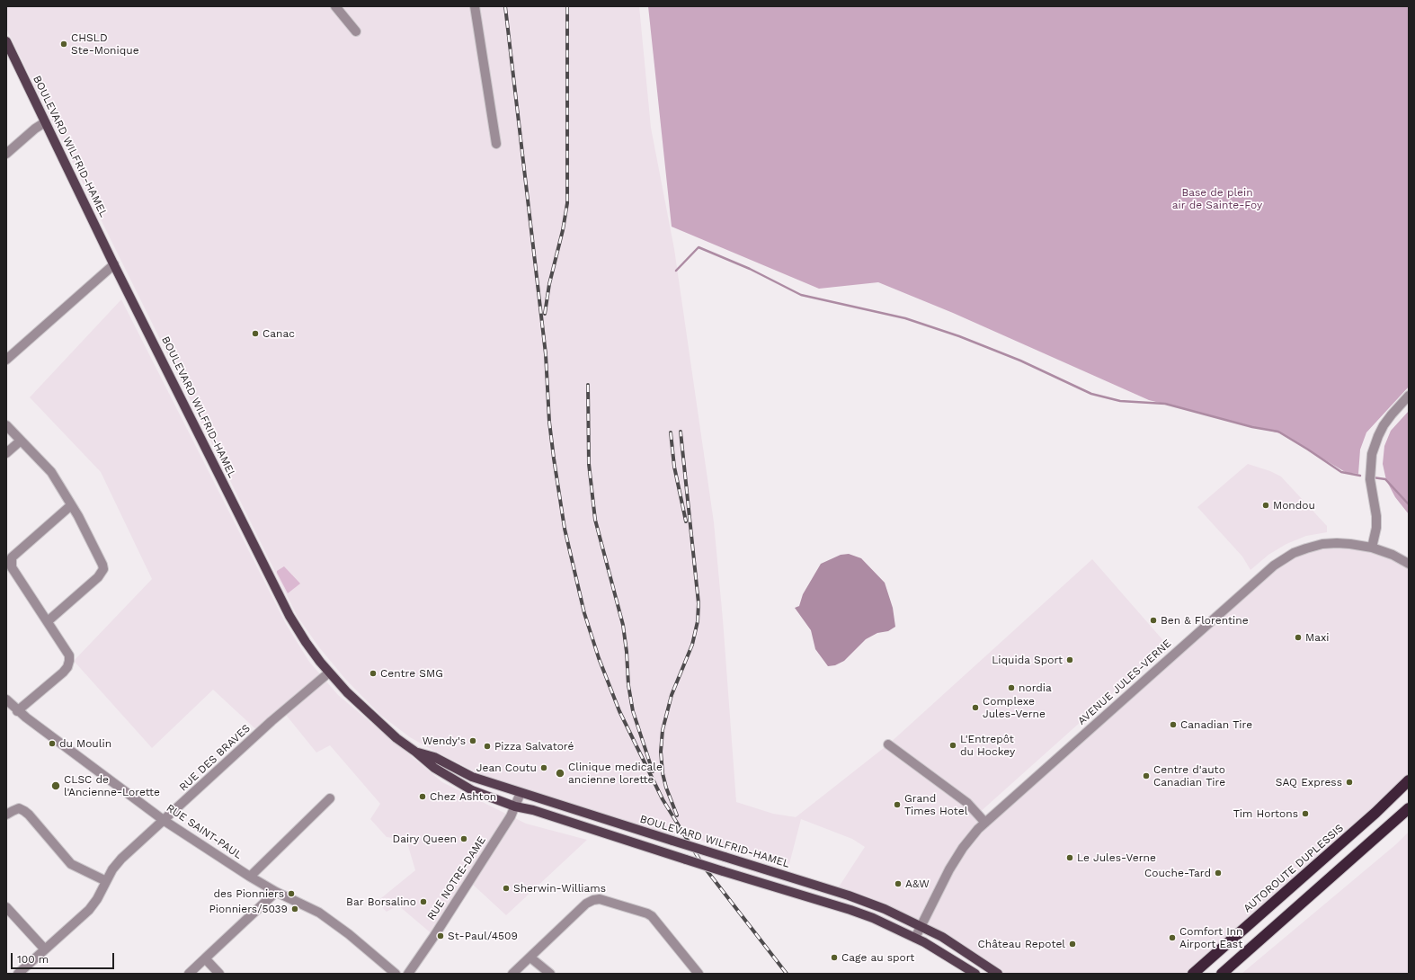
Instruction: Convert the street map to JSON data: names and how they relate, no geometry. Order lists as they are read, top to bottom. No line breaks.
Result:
{"streets":{"highway":["AUTOROUTE DUPLESSIS"],"main road":["BOULEVARD WILFRID-HAMEL"],"street":["AVENUE JULES-VERNE","RUE DES BRAVES","RUE SAINT-PAUL","RUE NOTRE-DAME"]},"crossings":[["BOULEVARD WILFRID-HAMEL","AVENUE JULES-VERNE"],["BOULEVARD WILFRID-HAMEL","RUE DES BRAVES"],["BOULEVARD WILFRID-HAMEL","RUE NOTRE-DAME"],["RUE DES BRAVES","RUE SAINT-PAUL"]],"parks":["Base de plein air de Sainte-Foy"],"places":["CHSLD Ste-Monique","Canac","Mondou","Ben & Florentine","Maxi","Liquida Sport","Centre SMG","nordia","Complexe Jules-Verne","Canadian Tire","Wendy's","du Moulin","L'Entrepôt du Hockey","Pizza Salvatoré","Jean Coutu","Clinique medicale ancienne lorette","Centre d'auto Canadian Tire","SAQ Express","CLSC de l'Ancienne-Lorette","Chez Ashton","Grand Times Hotel","Tim Hortons","Dairy Queen","Le Jules-Verne","Couche-Tard","A&W","Sherwin-Williams","des Pionniers","Bar Borsalino","Pionniers/5039","St-Paul/4509","Comfort Inn Airport East","Château Repotel","Cage au sport"],"scale_bar":"100 m"}
